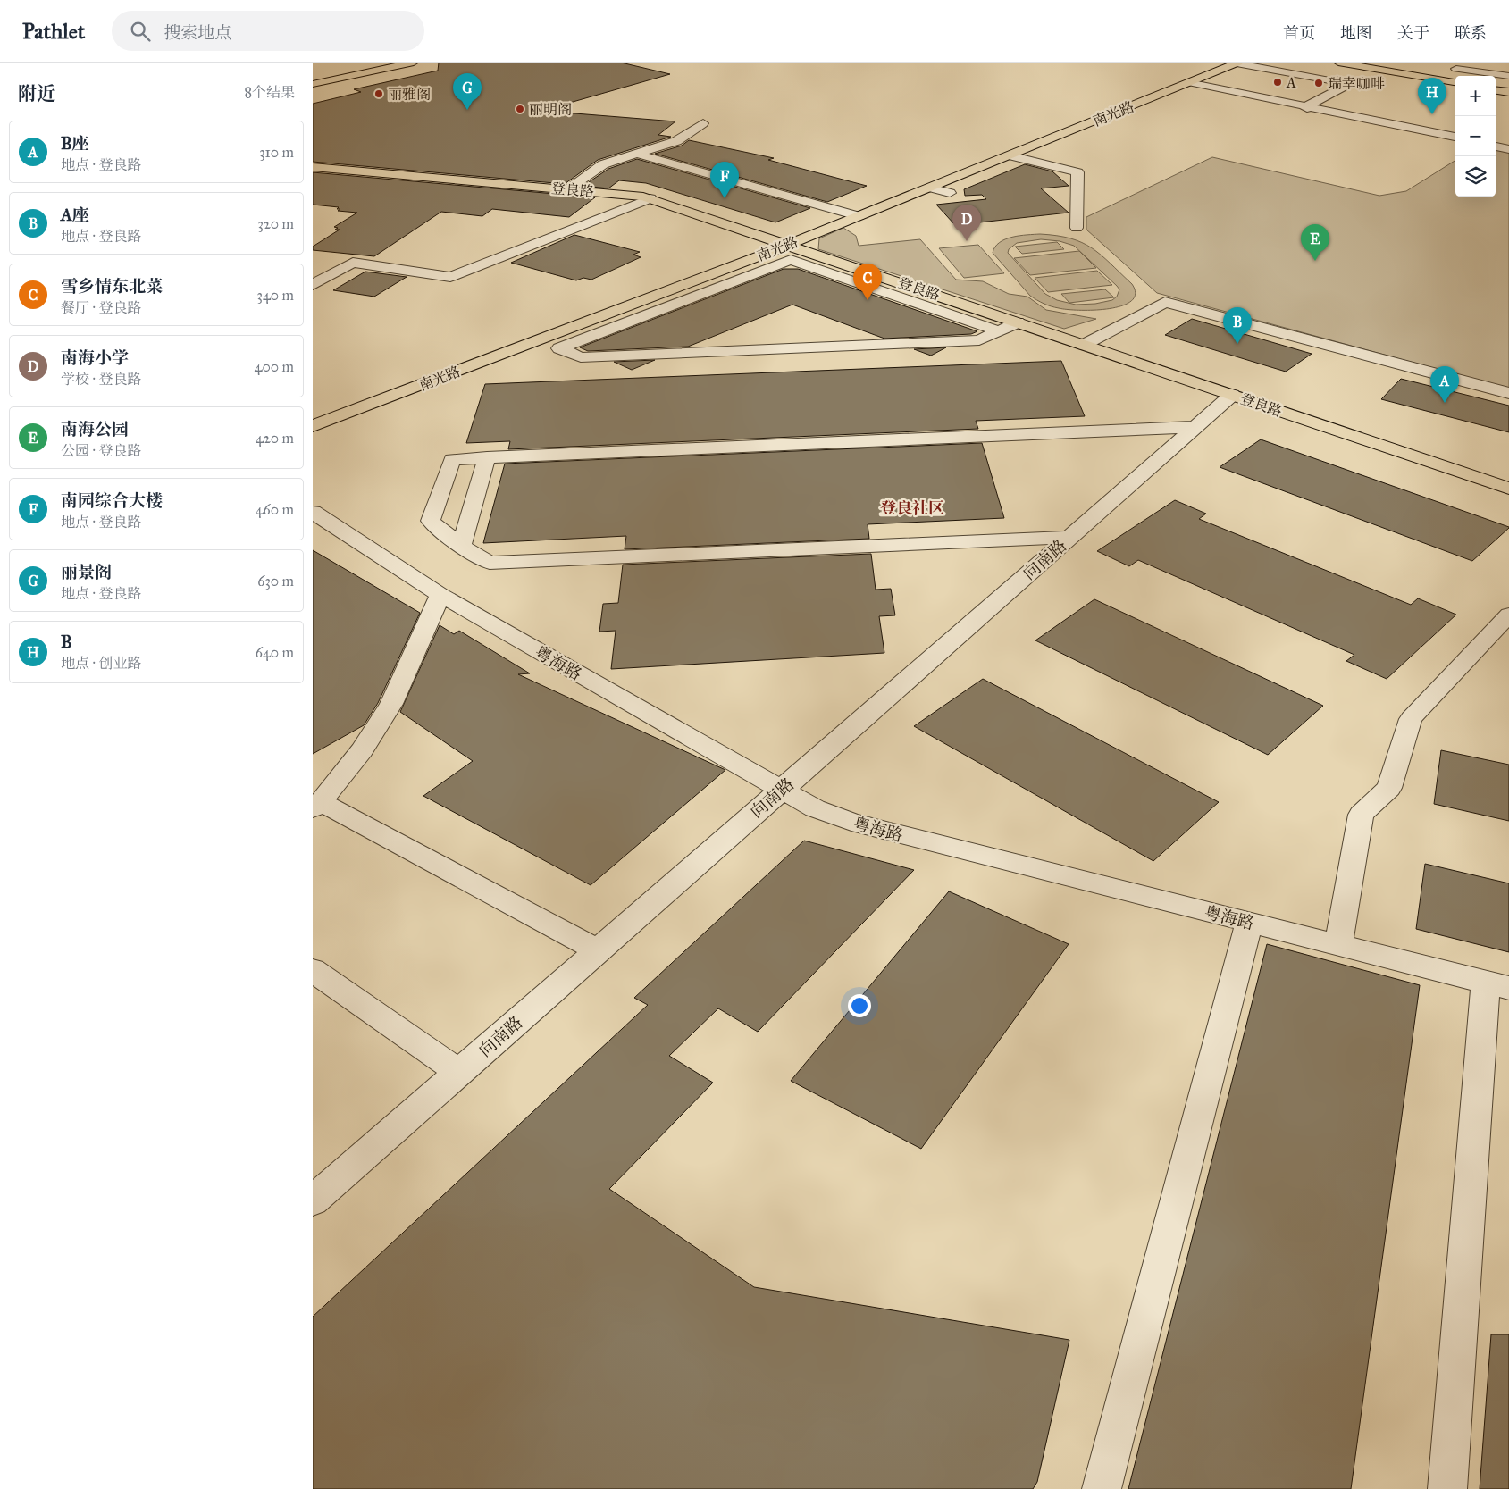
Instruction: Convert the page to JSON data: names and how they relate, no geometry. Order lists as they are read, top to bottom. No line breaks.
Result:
{"streets":{"main road":["南光路","登良路"],"street":["向南路","粤海路"]},"crossings":[["南光路","登良路"],["登良路","向南路"],["向南路","粤海路"]],"districts":["登良社区"],"places":["A","瑞幸咖啡","丽雅阁","丽明阁"],"page":{"header":"Pathlet","search":"搜索地点","nav":["首页","地图","关于","联系"],"heading":["附近","8个结果"],"pins":["G","H","F","D","E","C","B","A"],"map_buttons":["+","−"],"list":[{"mark":"A","name":"B座","note":"地点 · 登良路","value":"310 m"},{"mark":"B","name":"A座","note":"地点 · 登良路","value":"320 m"},{"mark":"C","name":"雪乡情东北菜","note":"餐厅 · 登良路","value":"340 m"},{"mark":"D","name":"南海小学","note":"学校 · 登良路","value":"400 m"},{"mark":"E","name":"南海公园","note":"公园 · 登良路","value":"420 m"},{"mark":"F","name":"南园综合大楼","note":"地点 · 登良路","value":"460 m"},{"mark":"G","name":"丽景阁","note":"地点 · 登良路","value":"630 m"},{"mark":"H","name":"B","note":"地点 · 创业路","value":"640 m"}]}}
